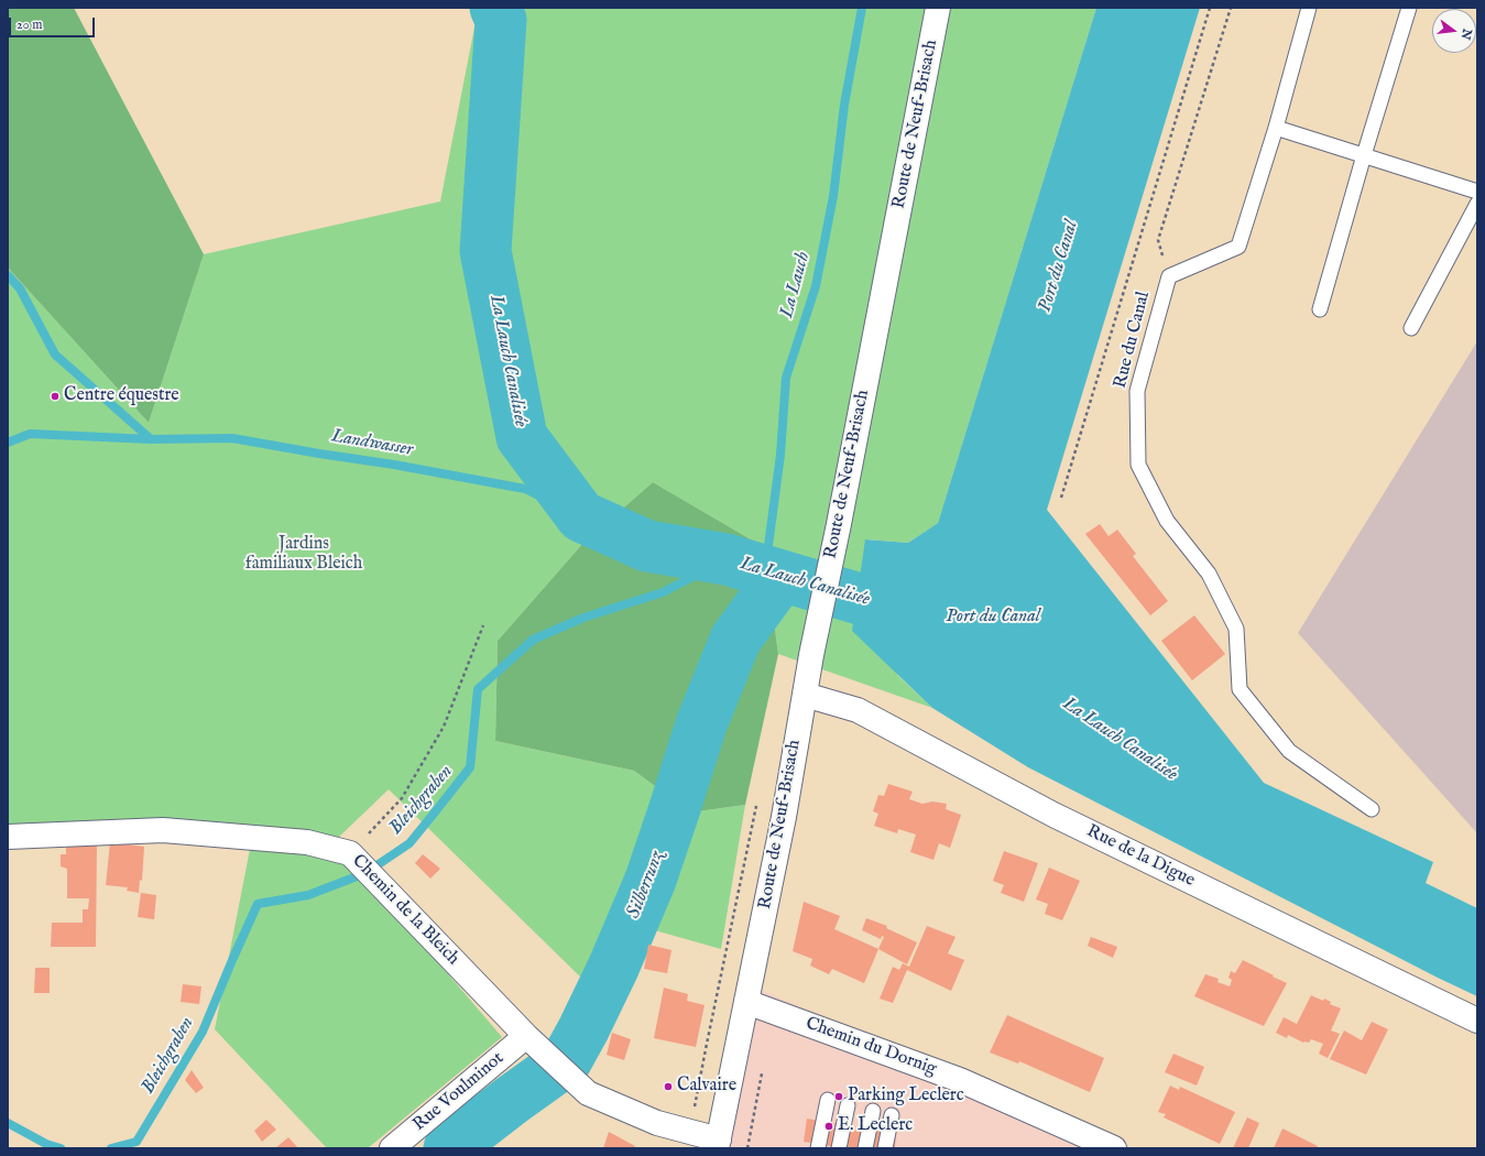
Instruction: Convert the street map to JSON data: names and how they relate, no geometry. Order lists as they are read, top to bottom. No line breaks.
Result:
{"streets":{"street":["Route de Neuf-Brisach","Rue de la Digue","Chemin de la Bleich","Chemin du Dornig","Rue Voulminot"],"lane":["Rue du Canal"]},"crossings":[["Route de Neuf-Brisach","Rue de la Digue"],["Route de Neuf-Brisach","Chemin de la Bleich"],["Route de Neuf-Brisach","Chemin du Dornig"],["Chemin de la Bleich","Rue Voulminot"]],"water":["Port du Canal","La Lauch","La Lauch Canalisée","Landwasser","Bleichgraben","Silberrunz"],"parks":["Jardins familiaux Bleich"],"places":["Centre équestre","Calvaire","Parking Leclerc","E. Leclerc"],"scale_bar":"20 m","north":"right"}
